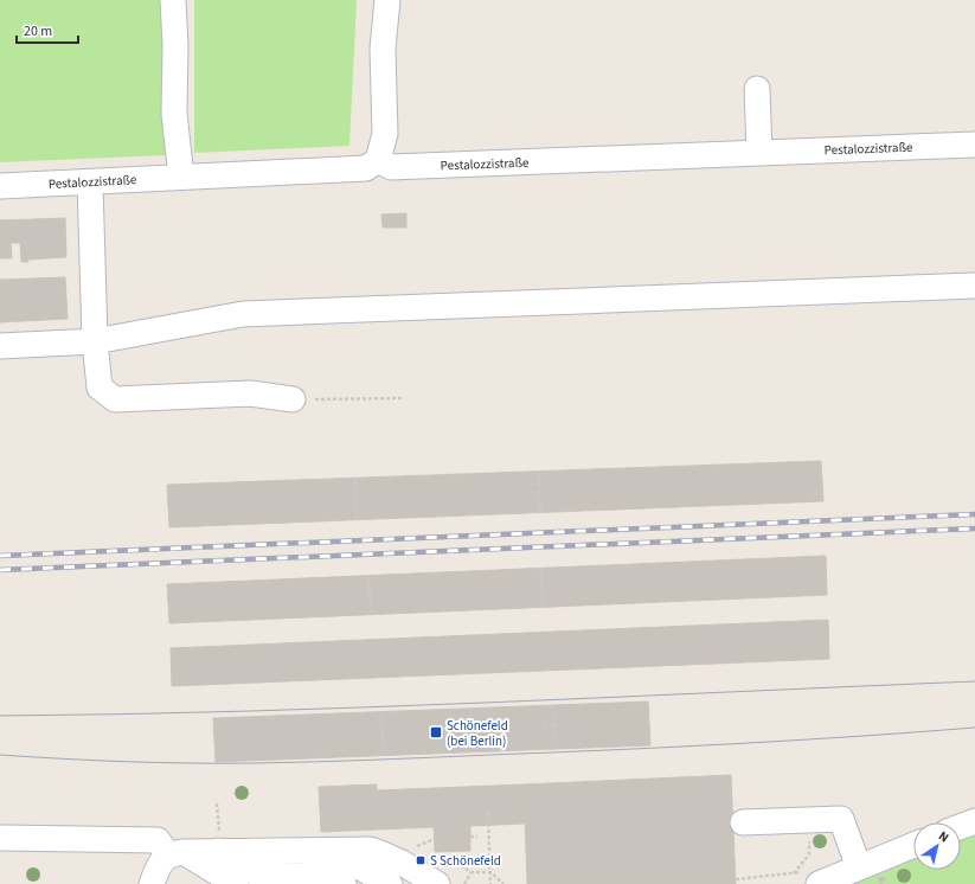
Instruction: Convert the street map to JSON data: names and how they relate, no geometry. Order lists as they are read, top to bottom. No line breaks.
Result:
{"streets":{"street":["Pestalozzistraße"]},"places":{"transit":["Schönefeld (bei Berlin)","S Schönefeld"]},"scale_bar":"20 m","north":"top right"}
